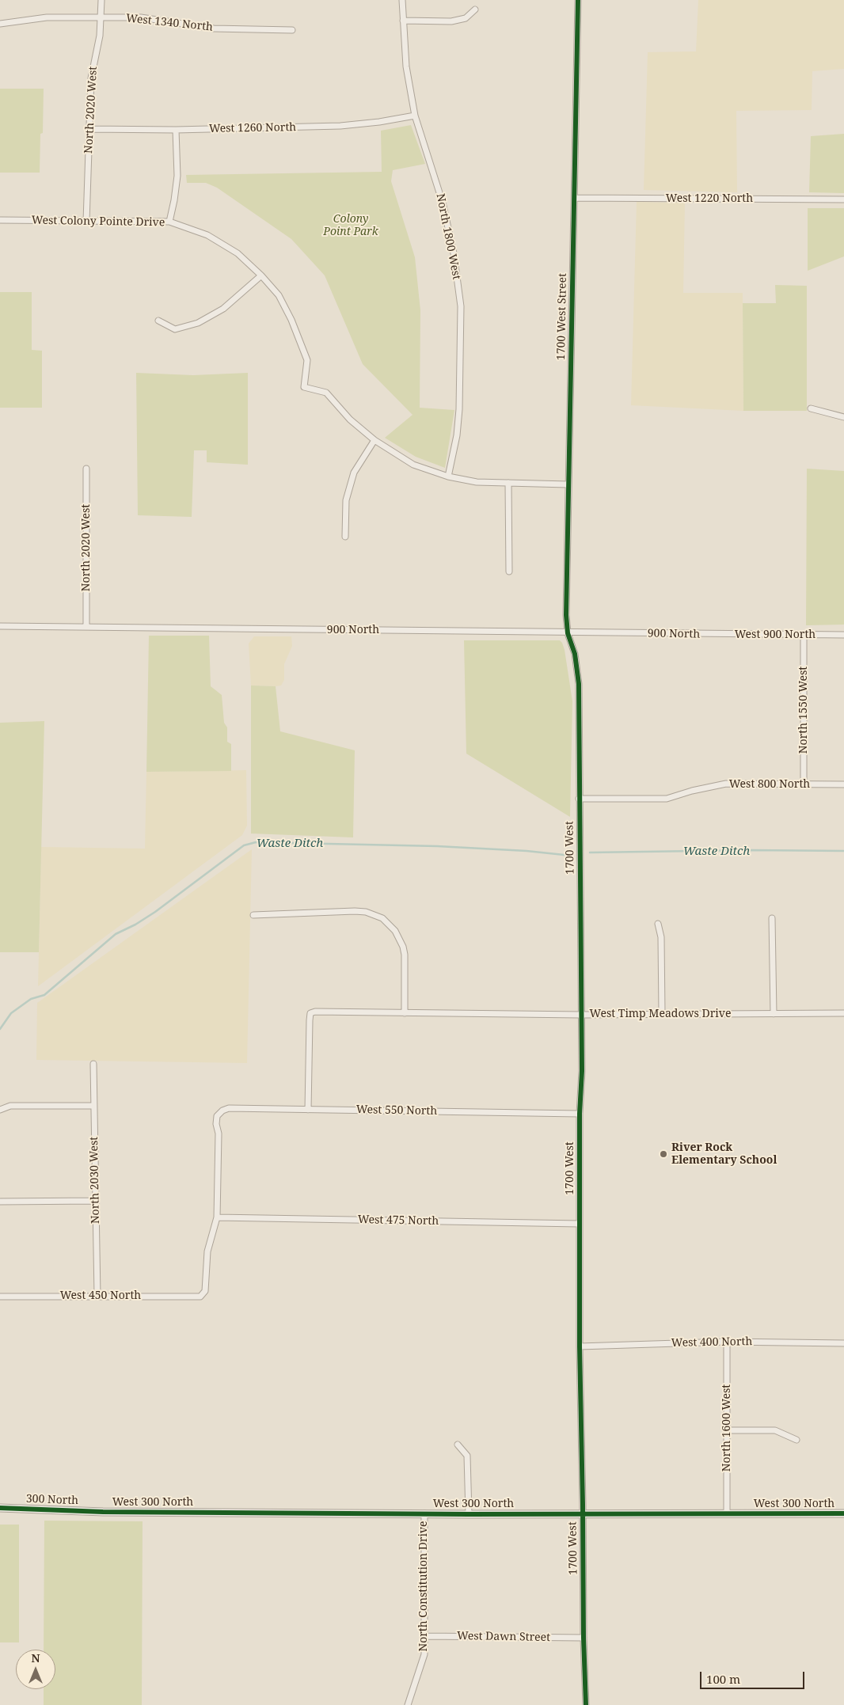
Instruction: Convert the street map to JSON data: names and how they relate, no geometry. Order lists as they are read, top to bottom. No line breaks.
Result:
{"streets":{"street":["West 1340 North","North 2020 West","West 1260 North","West 1220 North","West Colony Pointe Drive","North 1800 West","1700 West Street","900 North","West 900 North","North 1550 West","West 800 North","1700 West","West Timp Meadows Drive","West 550 North","North 2030 West","West 475 North","West 450 North","West 400 North","North 1600 West","300 North","West 300 North","North Constitution Drive","West Dawn Street"]},"crossings":[["West 1340 North","North 2020 West"],["North 2020 West","West 1260 North"],["North 2020 West","West Colony Pointe Drive"],["North 2020 West","900 North"],["West 1260 North","North 1800 West"],["West 1220 North","1700 West Street"],["West Colony Pointe Drive","North 1800 West"],["West Colony Pointe Drive","1700 West Street"],["1700 West Street","900 North"],["1700 West Street","1700 West"],["900 North","West 900 North"],["900 North","1700 West"],["West 900 North","North 1550 West"],["North 1550 West","West 800 North"],["West 800 North","1700 West"],["1700 West","West Timp Meadows Drive"],["1700 West","West 550 North"],["1700 West","West 475 North"],["1700 West","West 400 North"],["1700 West","West 300 North"],["1700 West","West Dawn Street"],["West Timp Meadows Drive","West 550 North"],["West 550 North","West 475 North"],["West 550 North","West 450 North"],["North 2030 West","West 450 North"],["West 475 North","West 450 North"],["West 400 North","North 1600 West"],["North 1600 West","West 300 North"],["300 North","West 300 North"],["West 300 North","North Constitution Drive"],["North Constitution Drive","West Dawn Street"]],"water":["Waste Ditch"],"parks":["Colony Point Park"],"places":["River Rock Elementary School"],"scale_bar":"100 m","north":"top"}
